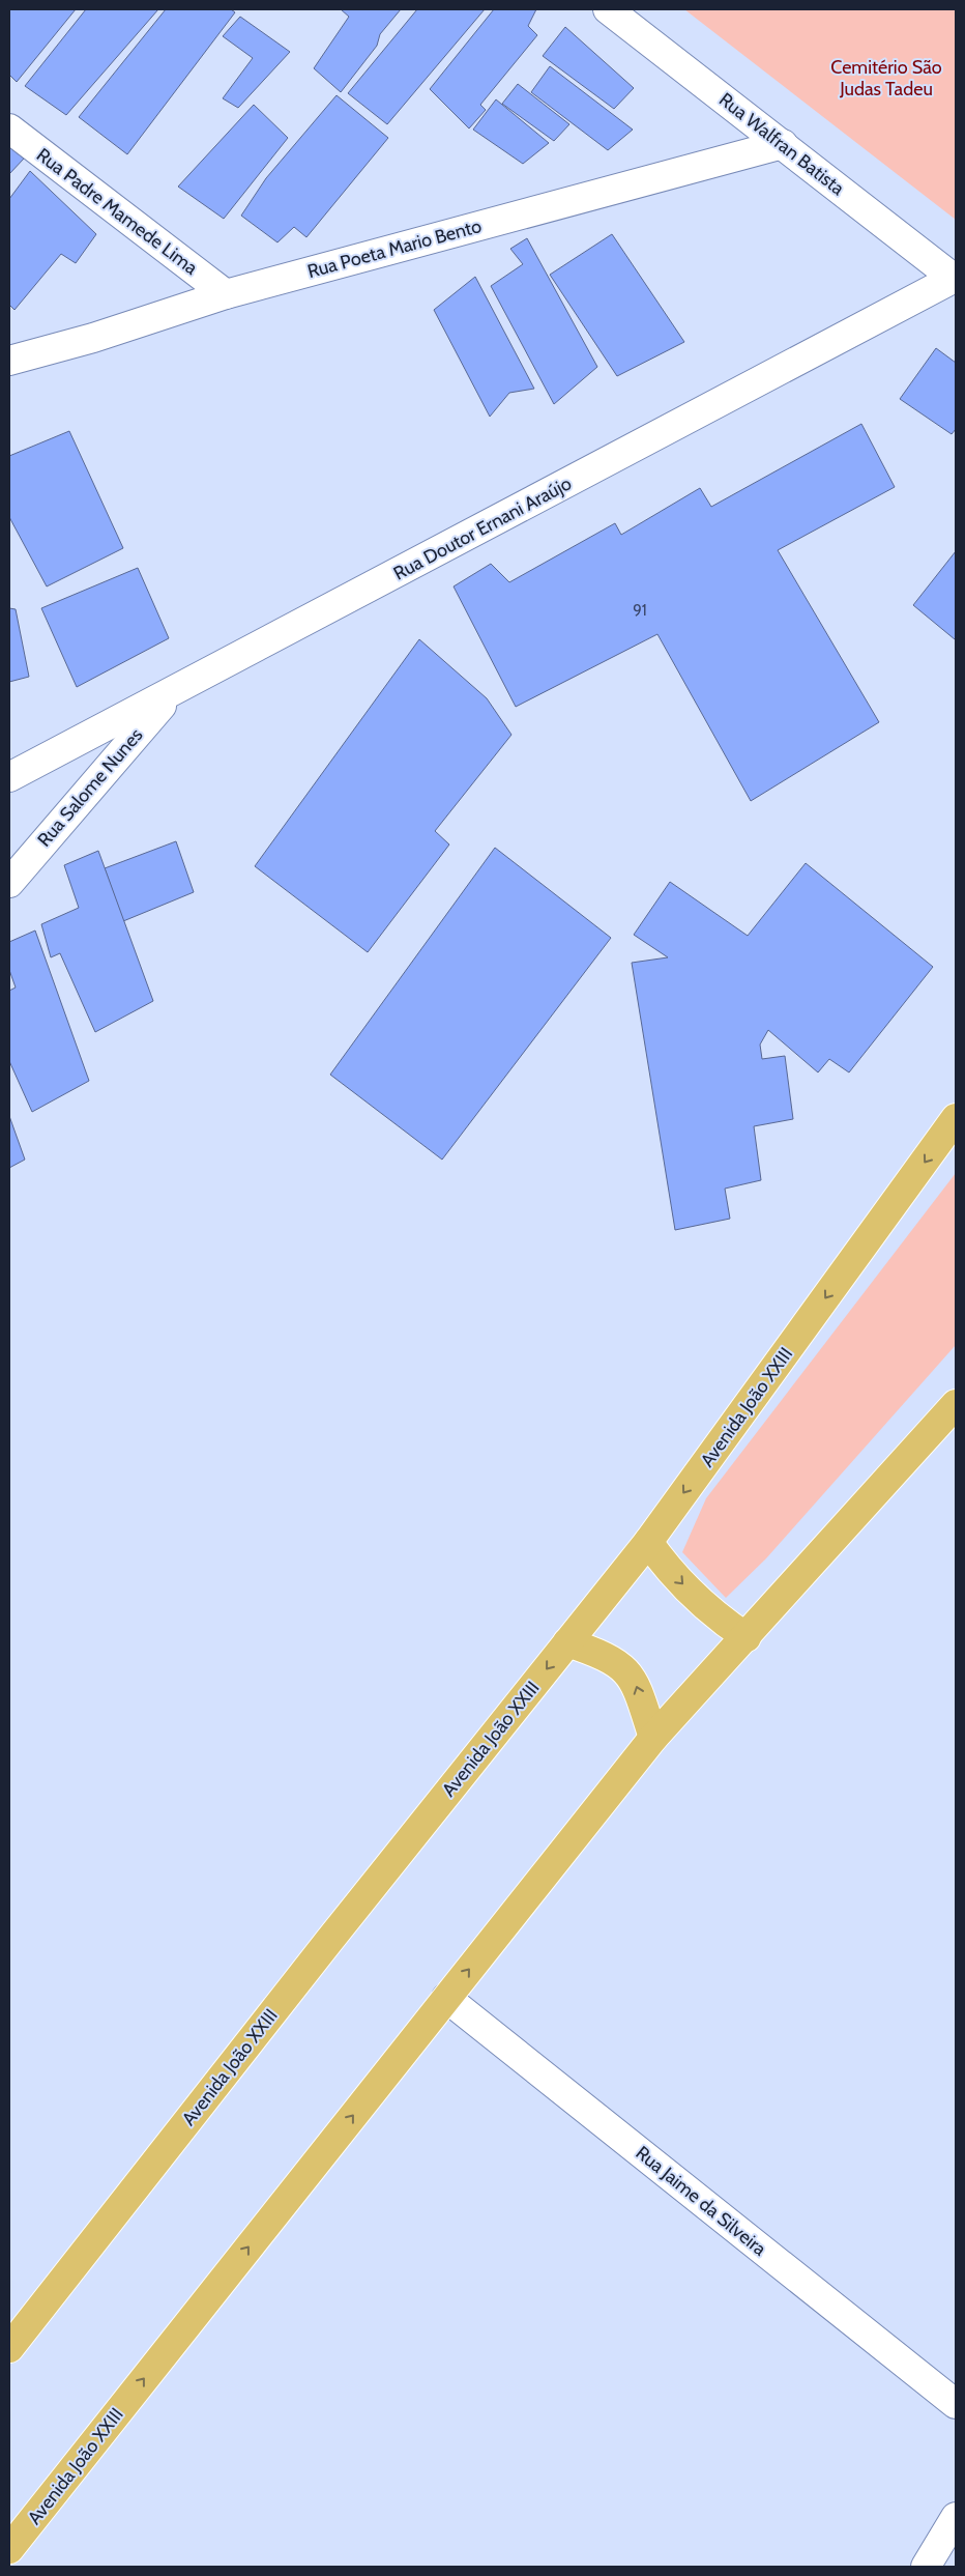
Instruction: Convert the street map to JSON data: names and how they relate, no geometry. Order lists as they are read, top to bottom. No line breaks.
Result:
{"streets":{"main road":["Avenida João XXIII"],"street":["Rua Walfran Batista","Rua Padre Mamede Lima","Rua Poeta Mario Bento","Rua Doutor Ernani Araújo","Rua Salome Nunes","Rua Jaime da Silveira"]},"crossings":[["Rua Walfran Batista","Rua Poeta Mario Bento"],["Rua Walfran Batista","Rua Doutor Ernani Araújo"],["Rua Padre Mamede Lima","Rua Poeta Mario Bento"],["Rua Doutor Ernani Araújo","Rua Salome Nunes"],["Avenida João XXIII","Rua Jaime da Silveira"]],"parks":["Cemitério São Judas Tadeu"],"house_numbers":["91"]}
